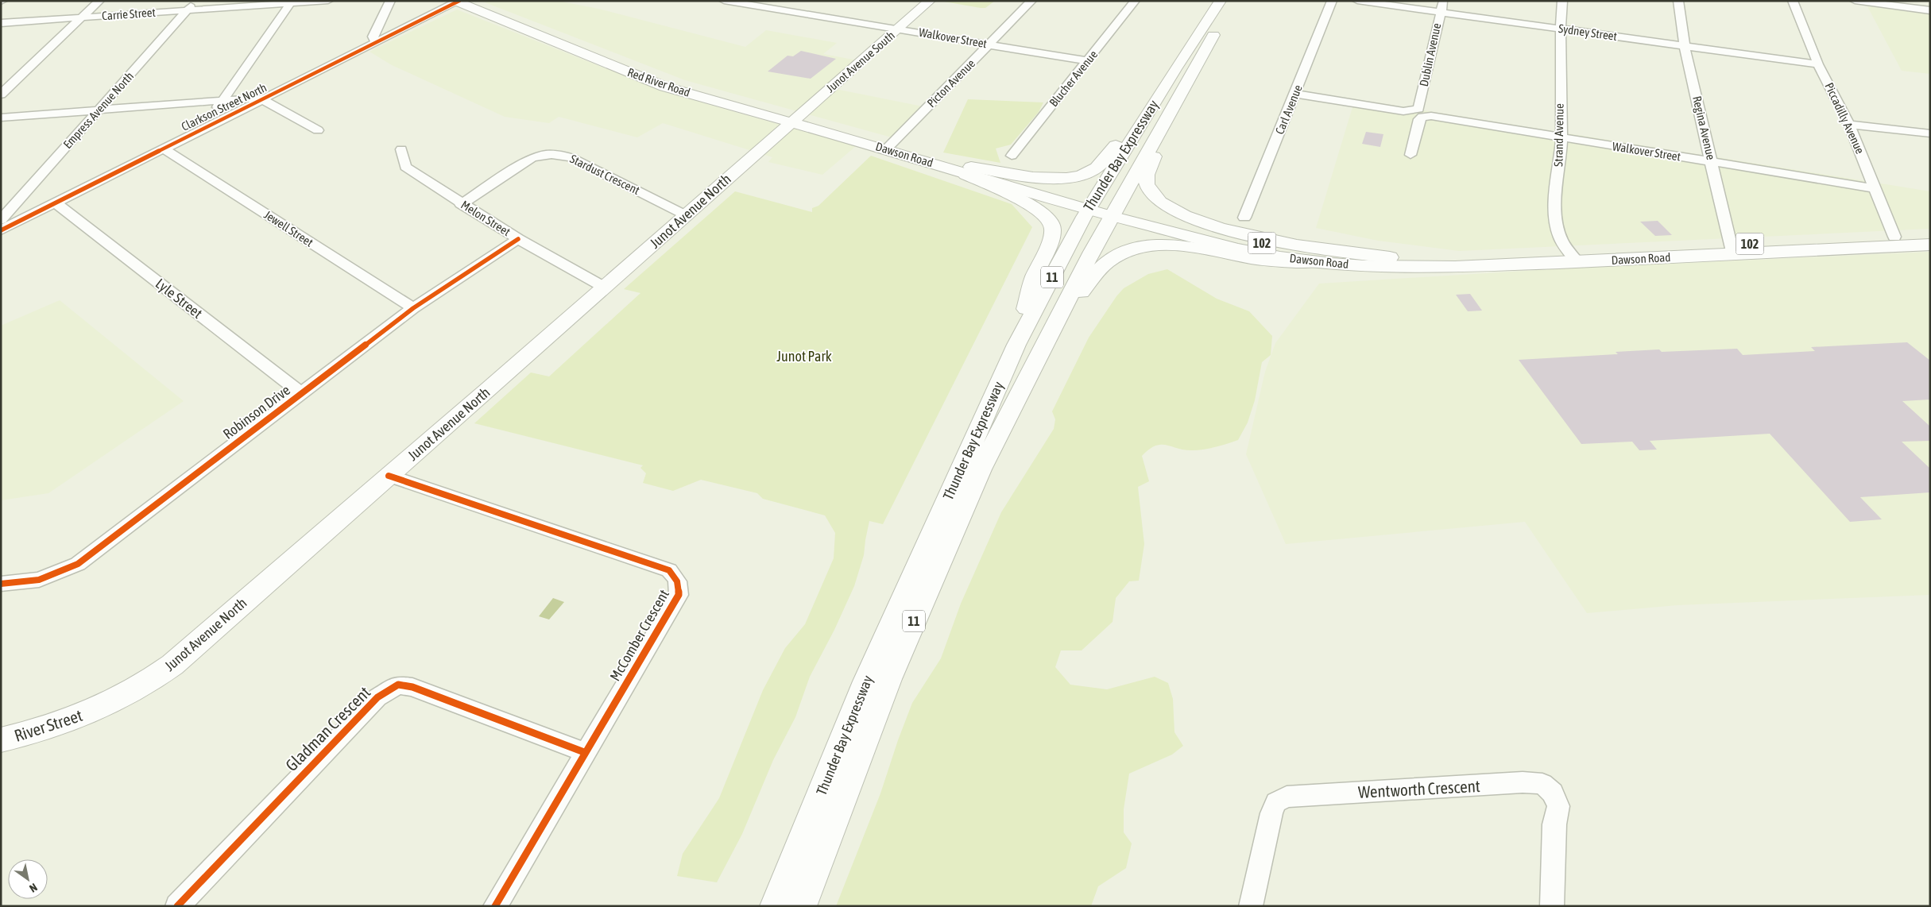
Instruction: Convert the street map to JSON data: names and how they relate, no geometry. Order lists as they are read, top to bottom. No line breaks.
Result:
{"streets":{"main road":["Junot Avenue South","Red River Road","Dawson Road","Thunder Bay Expressway","Junot Avenue North","102","11","River Street"],"street":["Carrie Street","Sydney Street","Walkover Street","Dublin Avenue","Blucher Avenue","Picton Avenue","Clarkson Street North","Carl Avenue","Empress Avenue North","Piccadilly Avenue","Regina Avenue","Strand Avenue","Stardust Crescent","Melon Street","Jewell Street","Lyle Street","Robinson Drive","McComber Crescent","Gladman Crescent","Wentworth Crescent"]},"crossings":[["Carrie Street","Empress Avenue North"],["Sydney Street","Dublin Avenue"],["Sydney Street","Piccadilly Avenue"],["Sydney Street","Regina Avenue"],["Sydney Street","Strand Avenue"],["Walkover Street","Dublin Avenue"],["Walkover Street","Junot Avenue South"],["Walkover Street","Blucher Avenue"],["Walkover Street","Picton Avenue"],["Walkover Street","Carl Avenue"],["Walkover Street","Piccadilly Avenue"],["Walkover Street","Regina Avenue"],["Walkover Street","Strand Avenue"],["Junot Avenue South","Red River Road"],["Junot Avenue South","Junot Avenue North"],["Red River Road","Clarkson Street North"],["Red River Road","Dawson Road"],["Red River Road","Junot Avenue North"],["Picton Avenue","Dawson Road"],["Clarkson Street North","Jewell Street"],["Clarkson Street North","Lyle Street"],["Piccadilly Avenue","Dawson Road"],["Regina Avenue","Dawson Road"],["Strand Avenue","Dawson Road"],["Dawson Road","Thunder Bay Expressway"],["Stardust Crescent","Junot Avenue North"],["Stardust Crescent","Melon Street"],["Junot Avenue North","Melon Street"],["Junot Avenue North","McComber Crescent"],["Junot Avenue North","River Street"],["Melon Street","Robinson Drive"],["Jewell Street","Robinson Drive"],["Lyle Street","Robinson Drive"],["McComber Crescent","Gladman Crescent"]],"parks":["Junot Park"],"north":"bottom right"}
